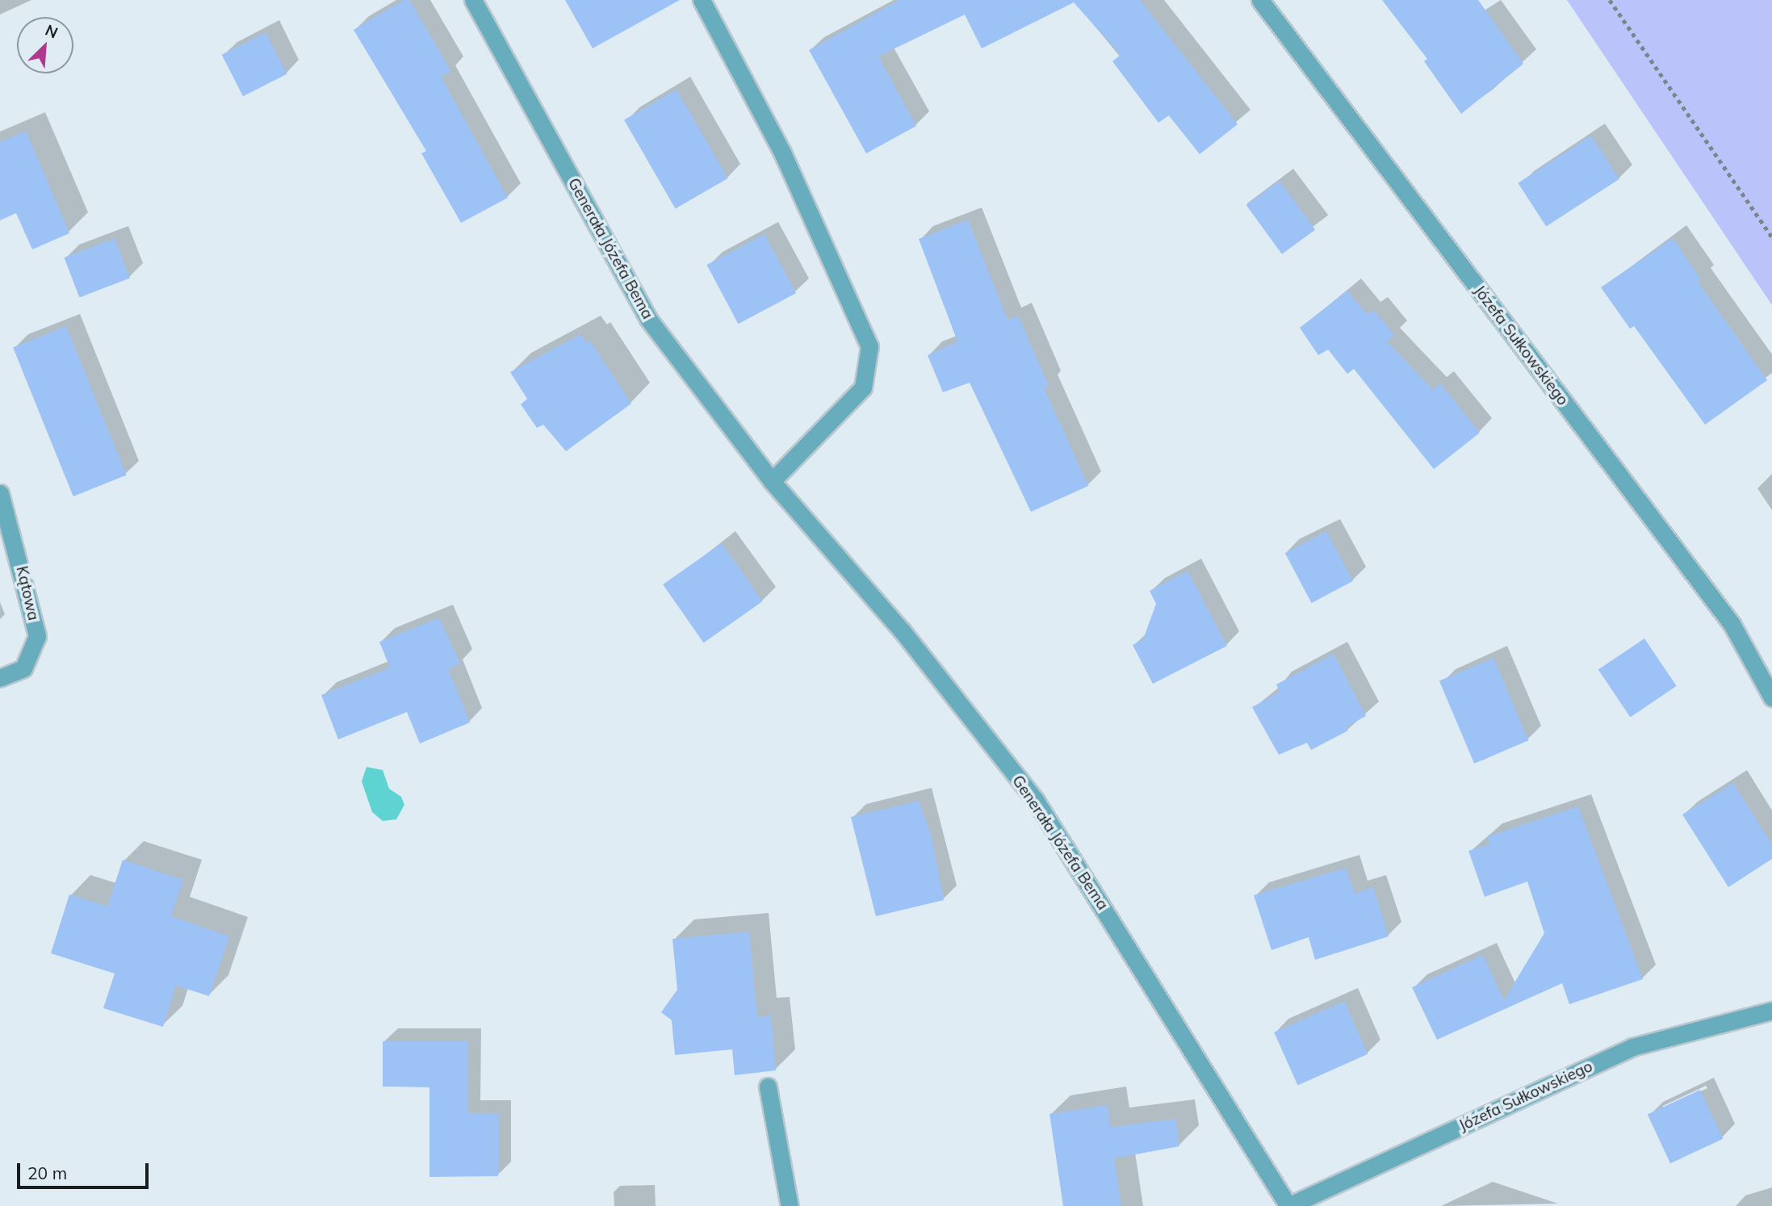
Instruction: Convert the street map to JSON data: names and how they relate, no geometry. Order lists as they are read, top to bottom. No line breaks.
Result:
{"streets":{"street":["Generała Józefa Bema","Józefa Sułkowskiego","Kątowa"]},"crossings":[["Generała Józefa Bema","Józefa Sułkowskiego"]],"scale_bar":"20 m","north":"top right"}
